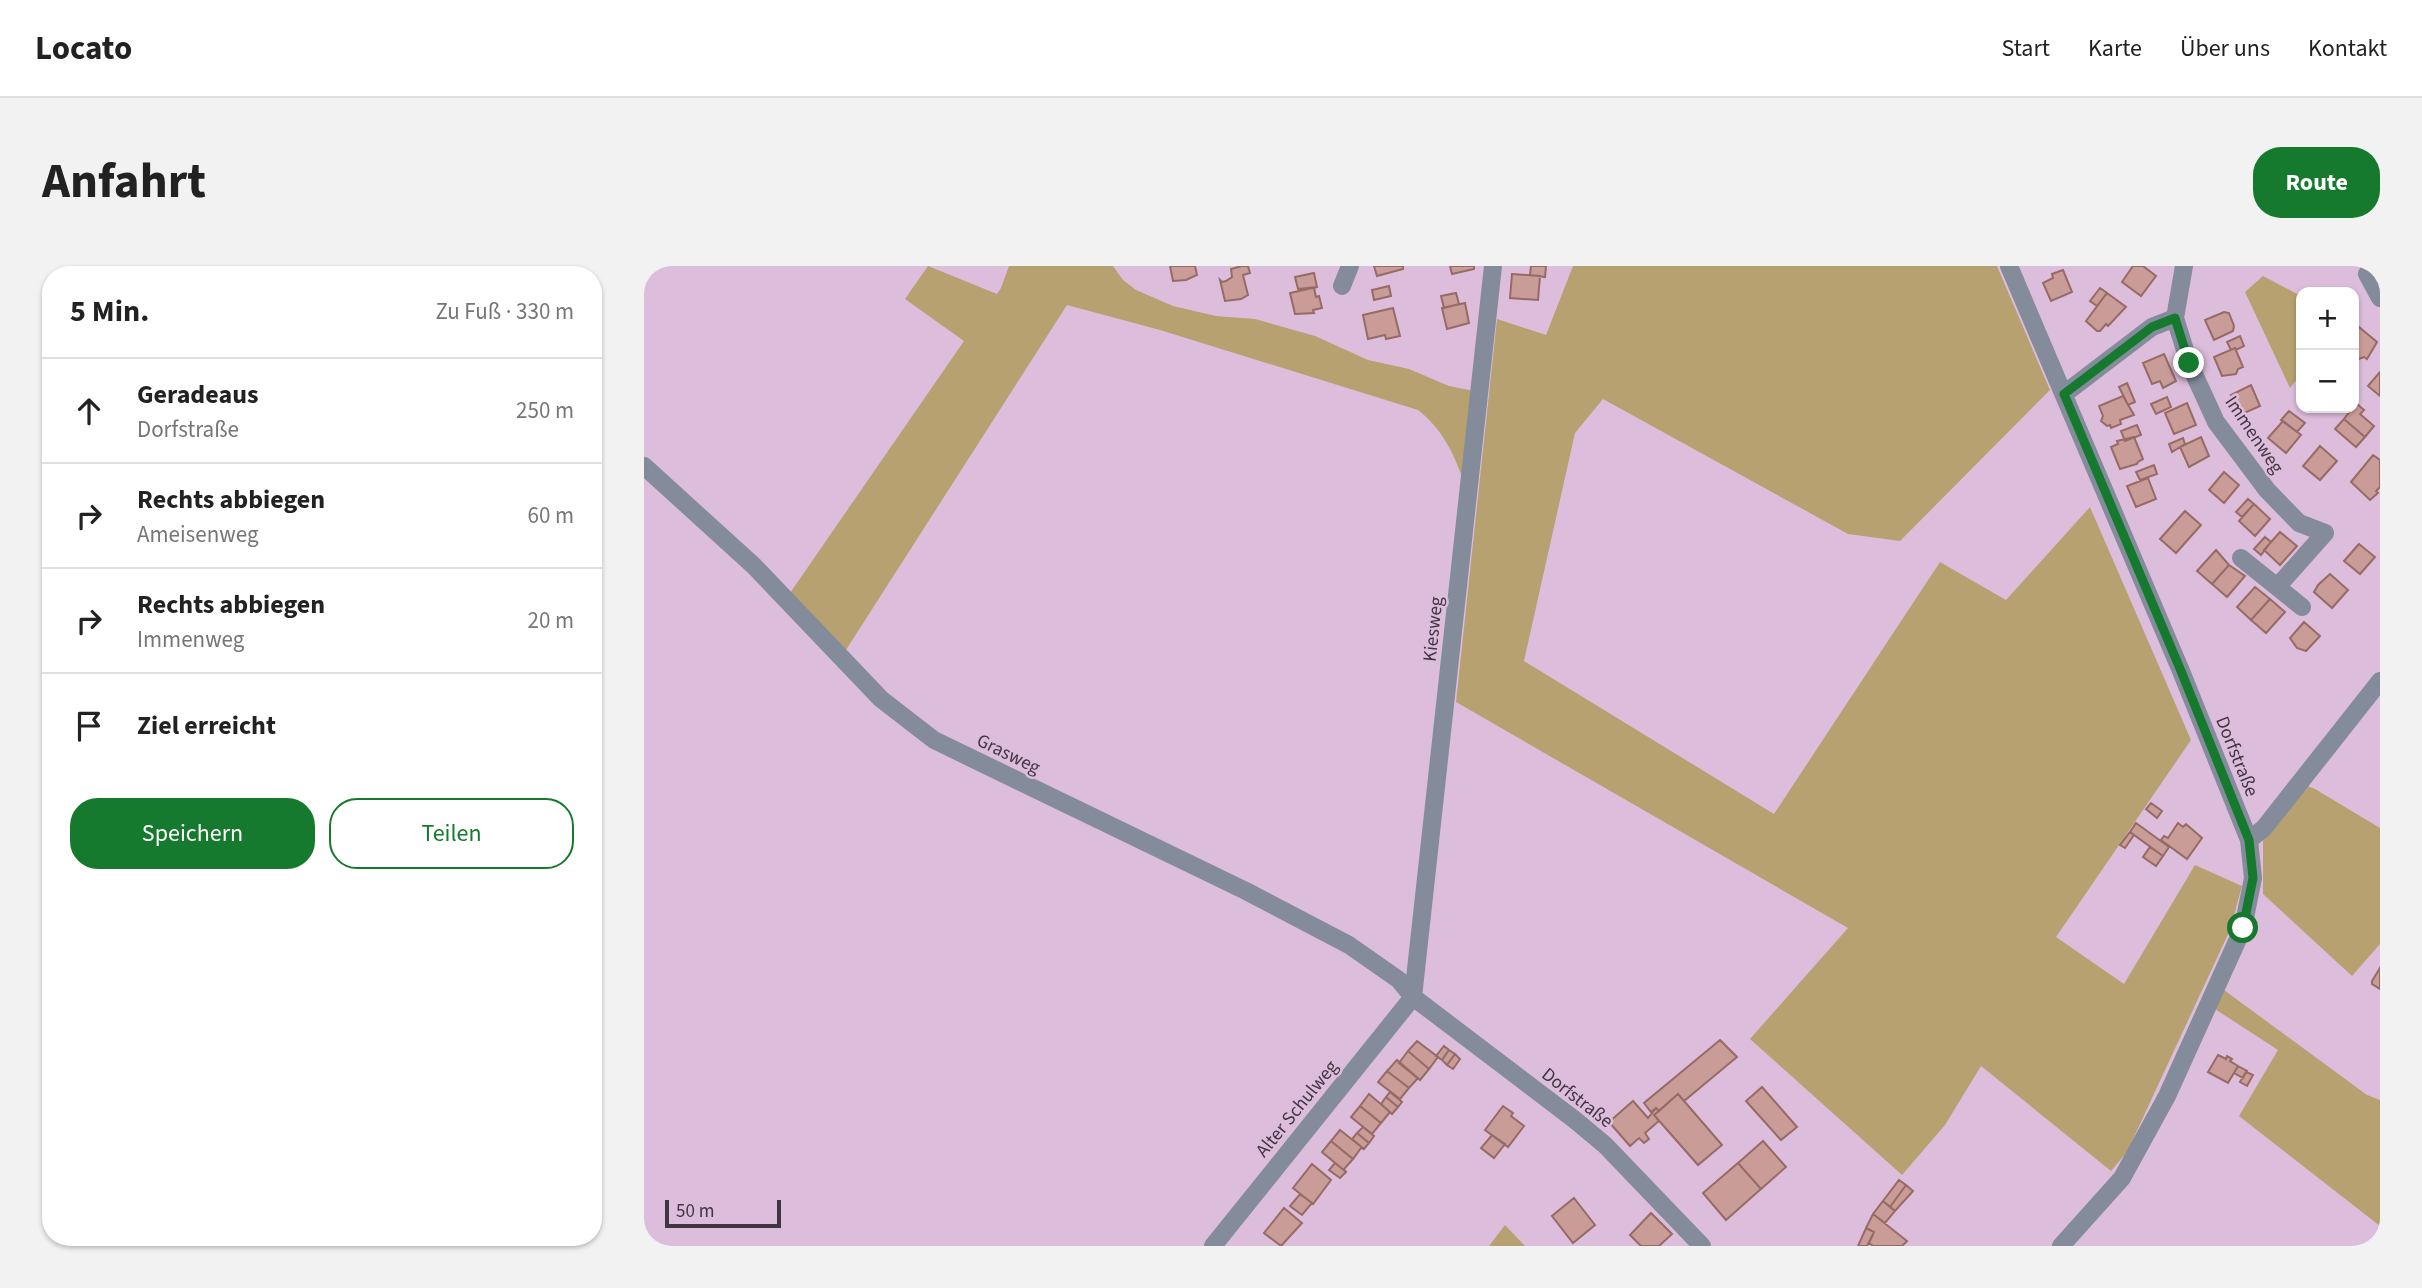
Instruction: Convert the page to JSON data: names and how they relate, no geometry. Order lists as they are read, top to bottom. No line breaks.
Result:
{"streets":{"street":["Immenweg","Kiesweg","Grasweg","Dorfstraße","Alter Schulweg"]},"crossings":[["Kiesweg","Grasweg"],["Kiesweg","Dorfstraße"],["Kiesweg","Alter Schulweg"],["Grasweg","Dorfstraße"],["Grasweg","Alter Schulweg"],["Dorfstraße","Alter Schulweg"]],"scale_bar":"50 m","page":{"header":"Locato","nav":["Start","Karte","Über uns","Kontakt"],"title":"Anfahrt","buttons":["Route",["Speichern","Teilen"]],"heading":["5 Min.","Zu Fuß · 330 m"],"map_buttons":["+","−"],"list":[["Geradeaus","Dorfstraße","250 m"],["Rechts abbiegen","Ameisenweg","60 m"],["Rechts abbiegen","Immenweg","20 m"],"Ziel erreicht"],"scale":"50 m"}}
